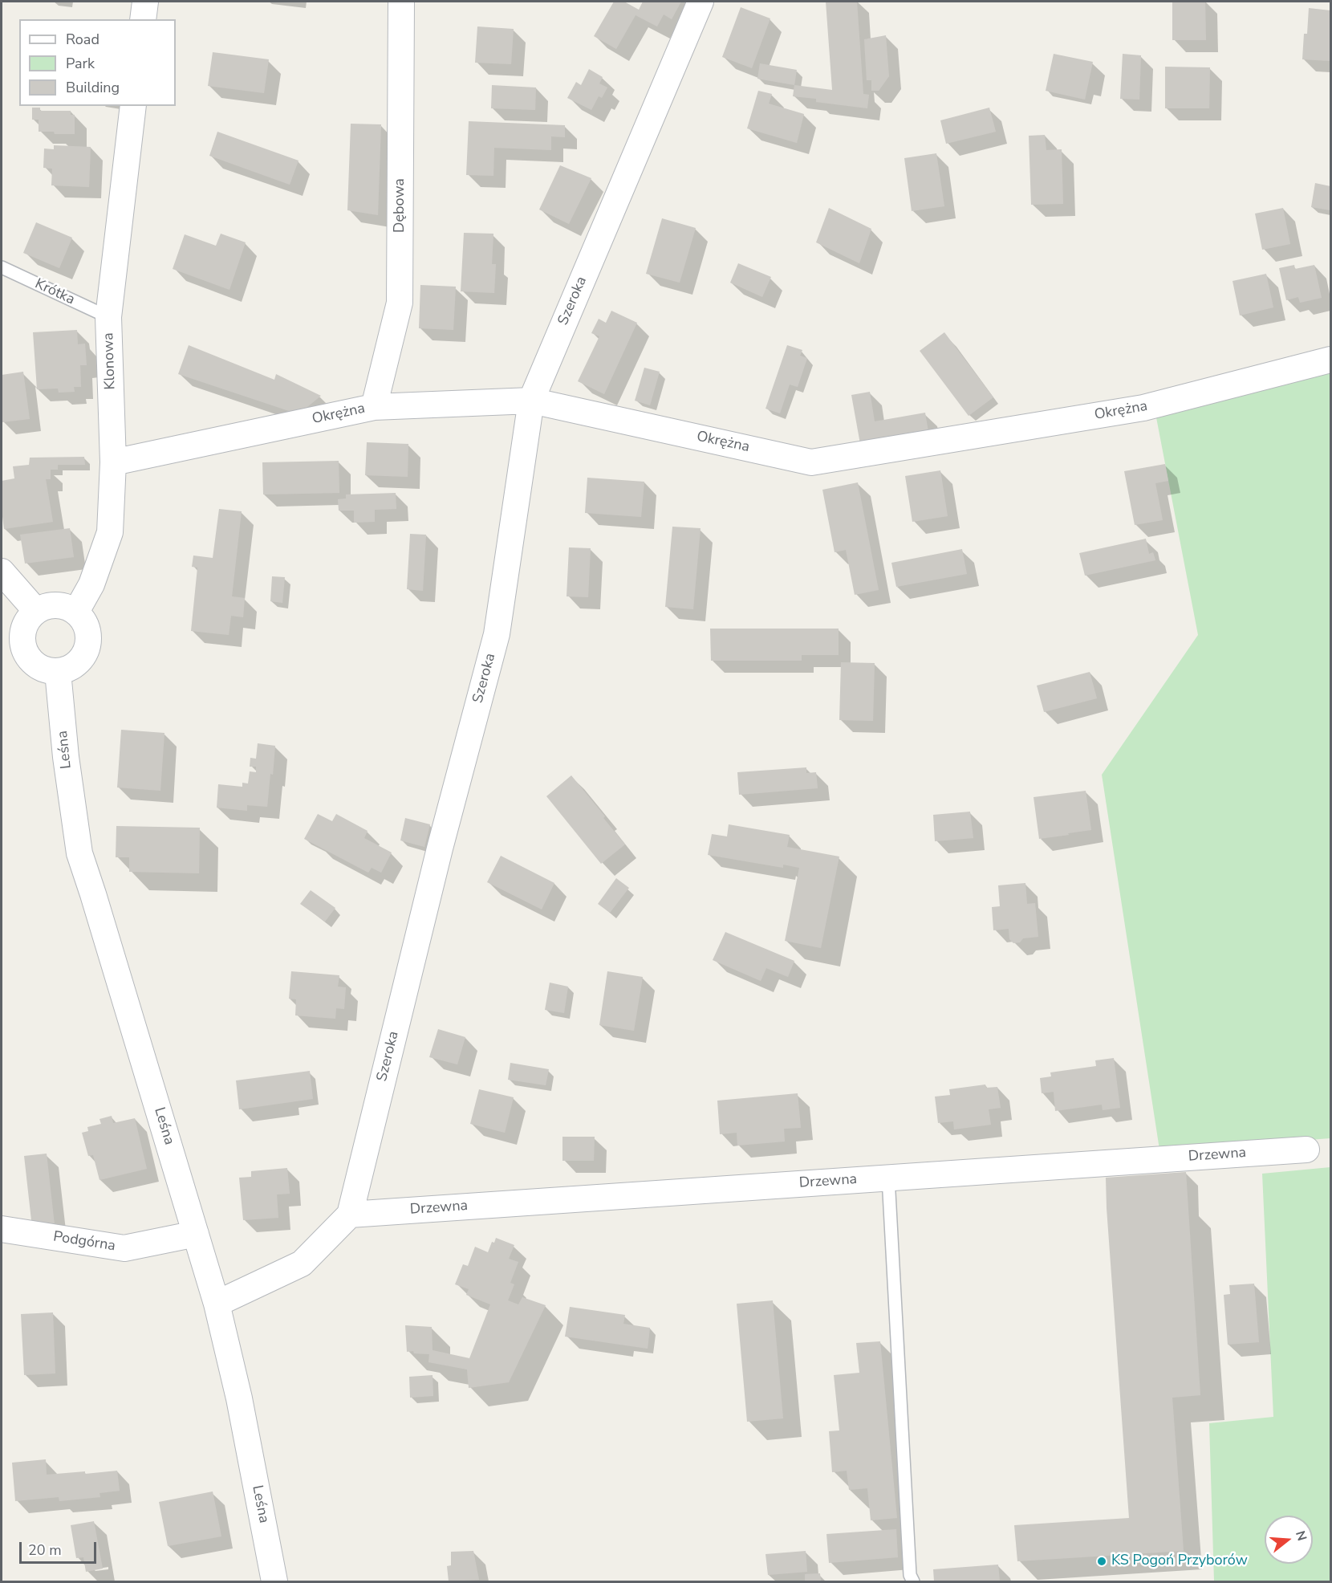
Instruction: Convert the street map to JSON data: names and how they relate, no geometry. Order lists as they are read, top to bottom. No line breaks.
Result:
{"streets":{"street":["Dębowa","Szeroka","Klonowa","Okrężna","Leśna","Drzewna","Podgórna"],"lane":["Krótka"]},"crossings":[["Dębowa","Okrężna"],["Krótka","Klonowa"],["Szeroka","Okrężna"],["Szeroka","Drzewna"],["Klonowa","Okrężna"],["Klonowa","Leśna"],["Leśna","Podgórna"]],"places":["KS Pogoń Przyborów"],"legend":["Road","Park","Building"],"scale_bar":"20 m","north":"right"}
